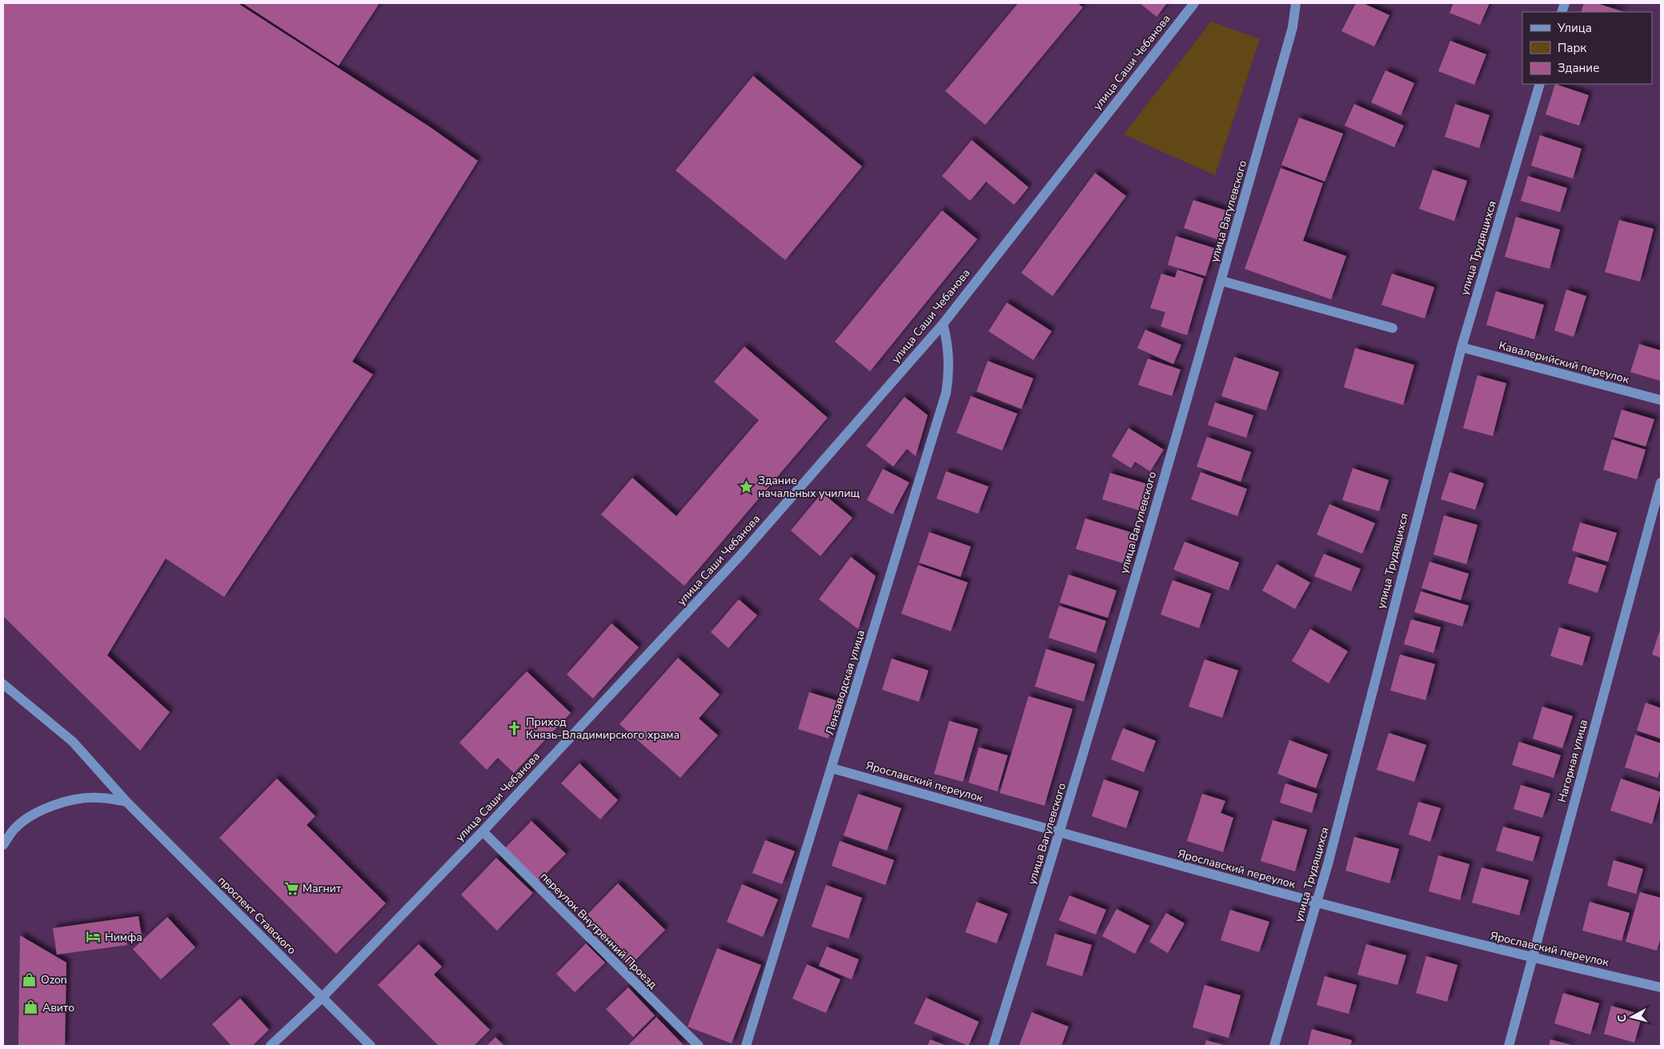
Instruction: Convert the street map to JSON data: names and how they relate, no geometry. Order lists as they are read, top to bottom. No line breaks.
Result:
{"streets":{"street":["улица Саши Чебанова","улица Вагулевского","улица Трудящихся","Кавалерийский переулок","Лензаводская улица","Нагорная улица","Ярославский переулок","проспект Ставского","переулок Внутренний Проезд"]},"crossings":[["улица Саши Чебанова","Лензаводская улица"],["улица Саши Чебанова","проспект Ставского"],["улица Саши Чебанова","переулок Внутренний Проезд"],["улица Вагулевского","Ярославский переулок"],["улица Трудящихся","Кавалерийский переулок"],["улица Трудящихся","Ярославский переулок"],["Лензаводская улица","Ярославский переулок"],["Нагорная улица","Ярославский переулок"]],"places":{"place":["Здание начальных училищ"],"church":["Приход Князь-Владимирского храма"],"supermarket":["Магнит"],"hotel":["Нимфа"],"shop":["Ozon","Авито"]},"legend":["Улица","Парк","Здание"],"north":"left"}
